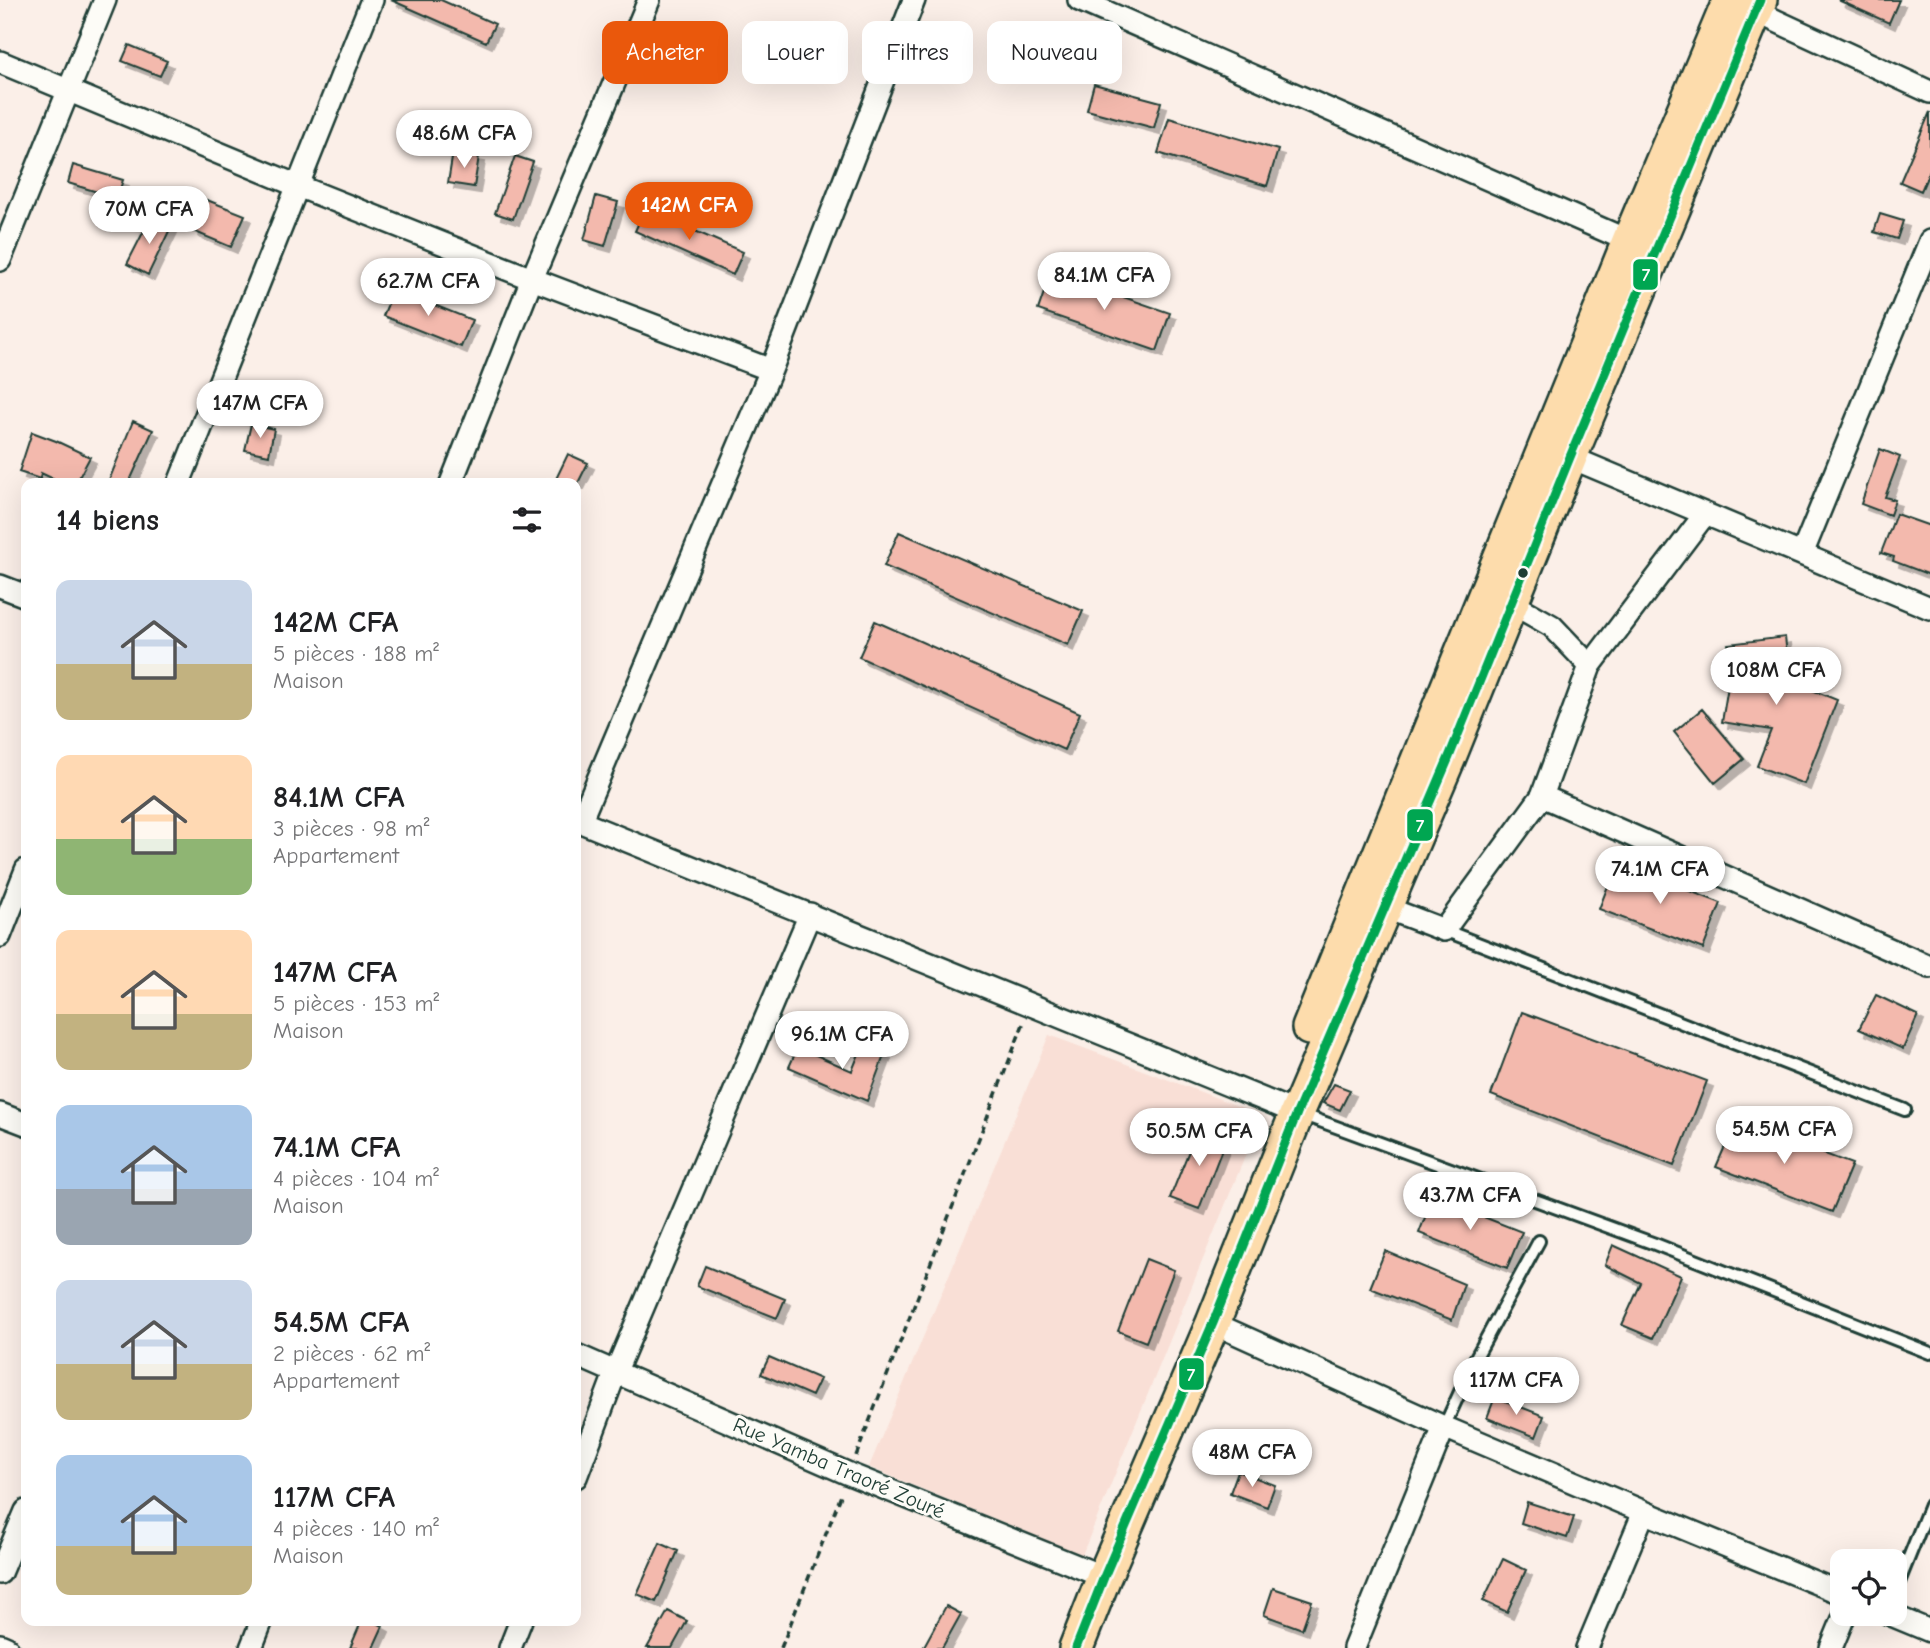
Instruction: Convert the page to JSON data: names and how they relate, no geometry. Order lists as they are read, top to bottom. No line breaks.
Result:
{"streets":{"street":["Rue Yamba Traoré Zouré"]},"lines":["transit line 7"],"page":{"chip":["Acheter","Louer","Filtres","Nouveau"],"price":["48.6M CFA","142M CFA","70M CFA","84.1M CFA","62.7M CFA","147M CFA","108M CFA","74.1M CFA","96.1M CFA","54.5M CFA","50.5M CFA","43.7M CFA","117M CFA","48M CFA"],"heading":"14 biens","list":[{"name":"142M CFA","note":"5 pièces · 188 m² · Maison"},{"name":"84.1M CFA","note":"3 pièces · 98 m² · Appartement"},{"name":"147M CFA","note":"5 pièces · 153 m² · Maison"},{"name":"74.1M CFA","note":"4 pièces · 104 m² · Maison"},{"name":"54.5M CFA","note":"2 pièces · 62 m² · Appartement"},{"name":"117M CFA","note":"4 pièces · 140 m² · Maison"}]}}
